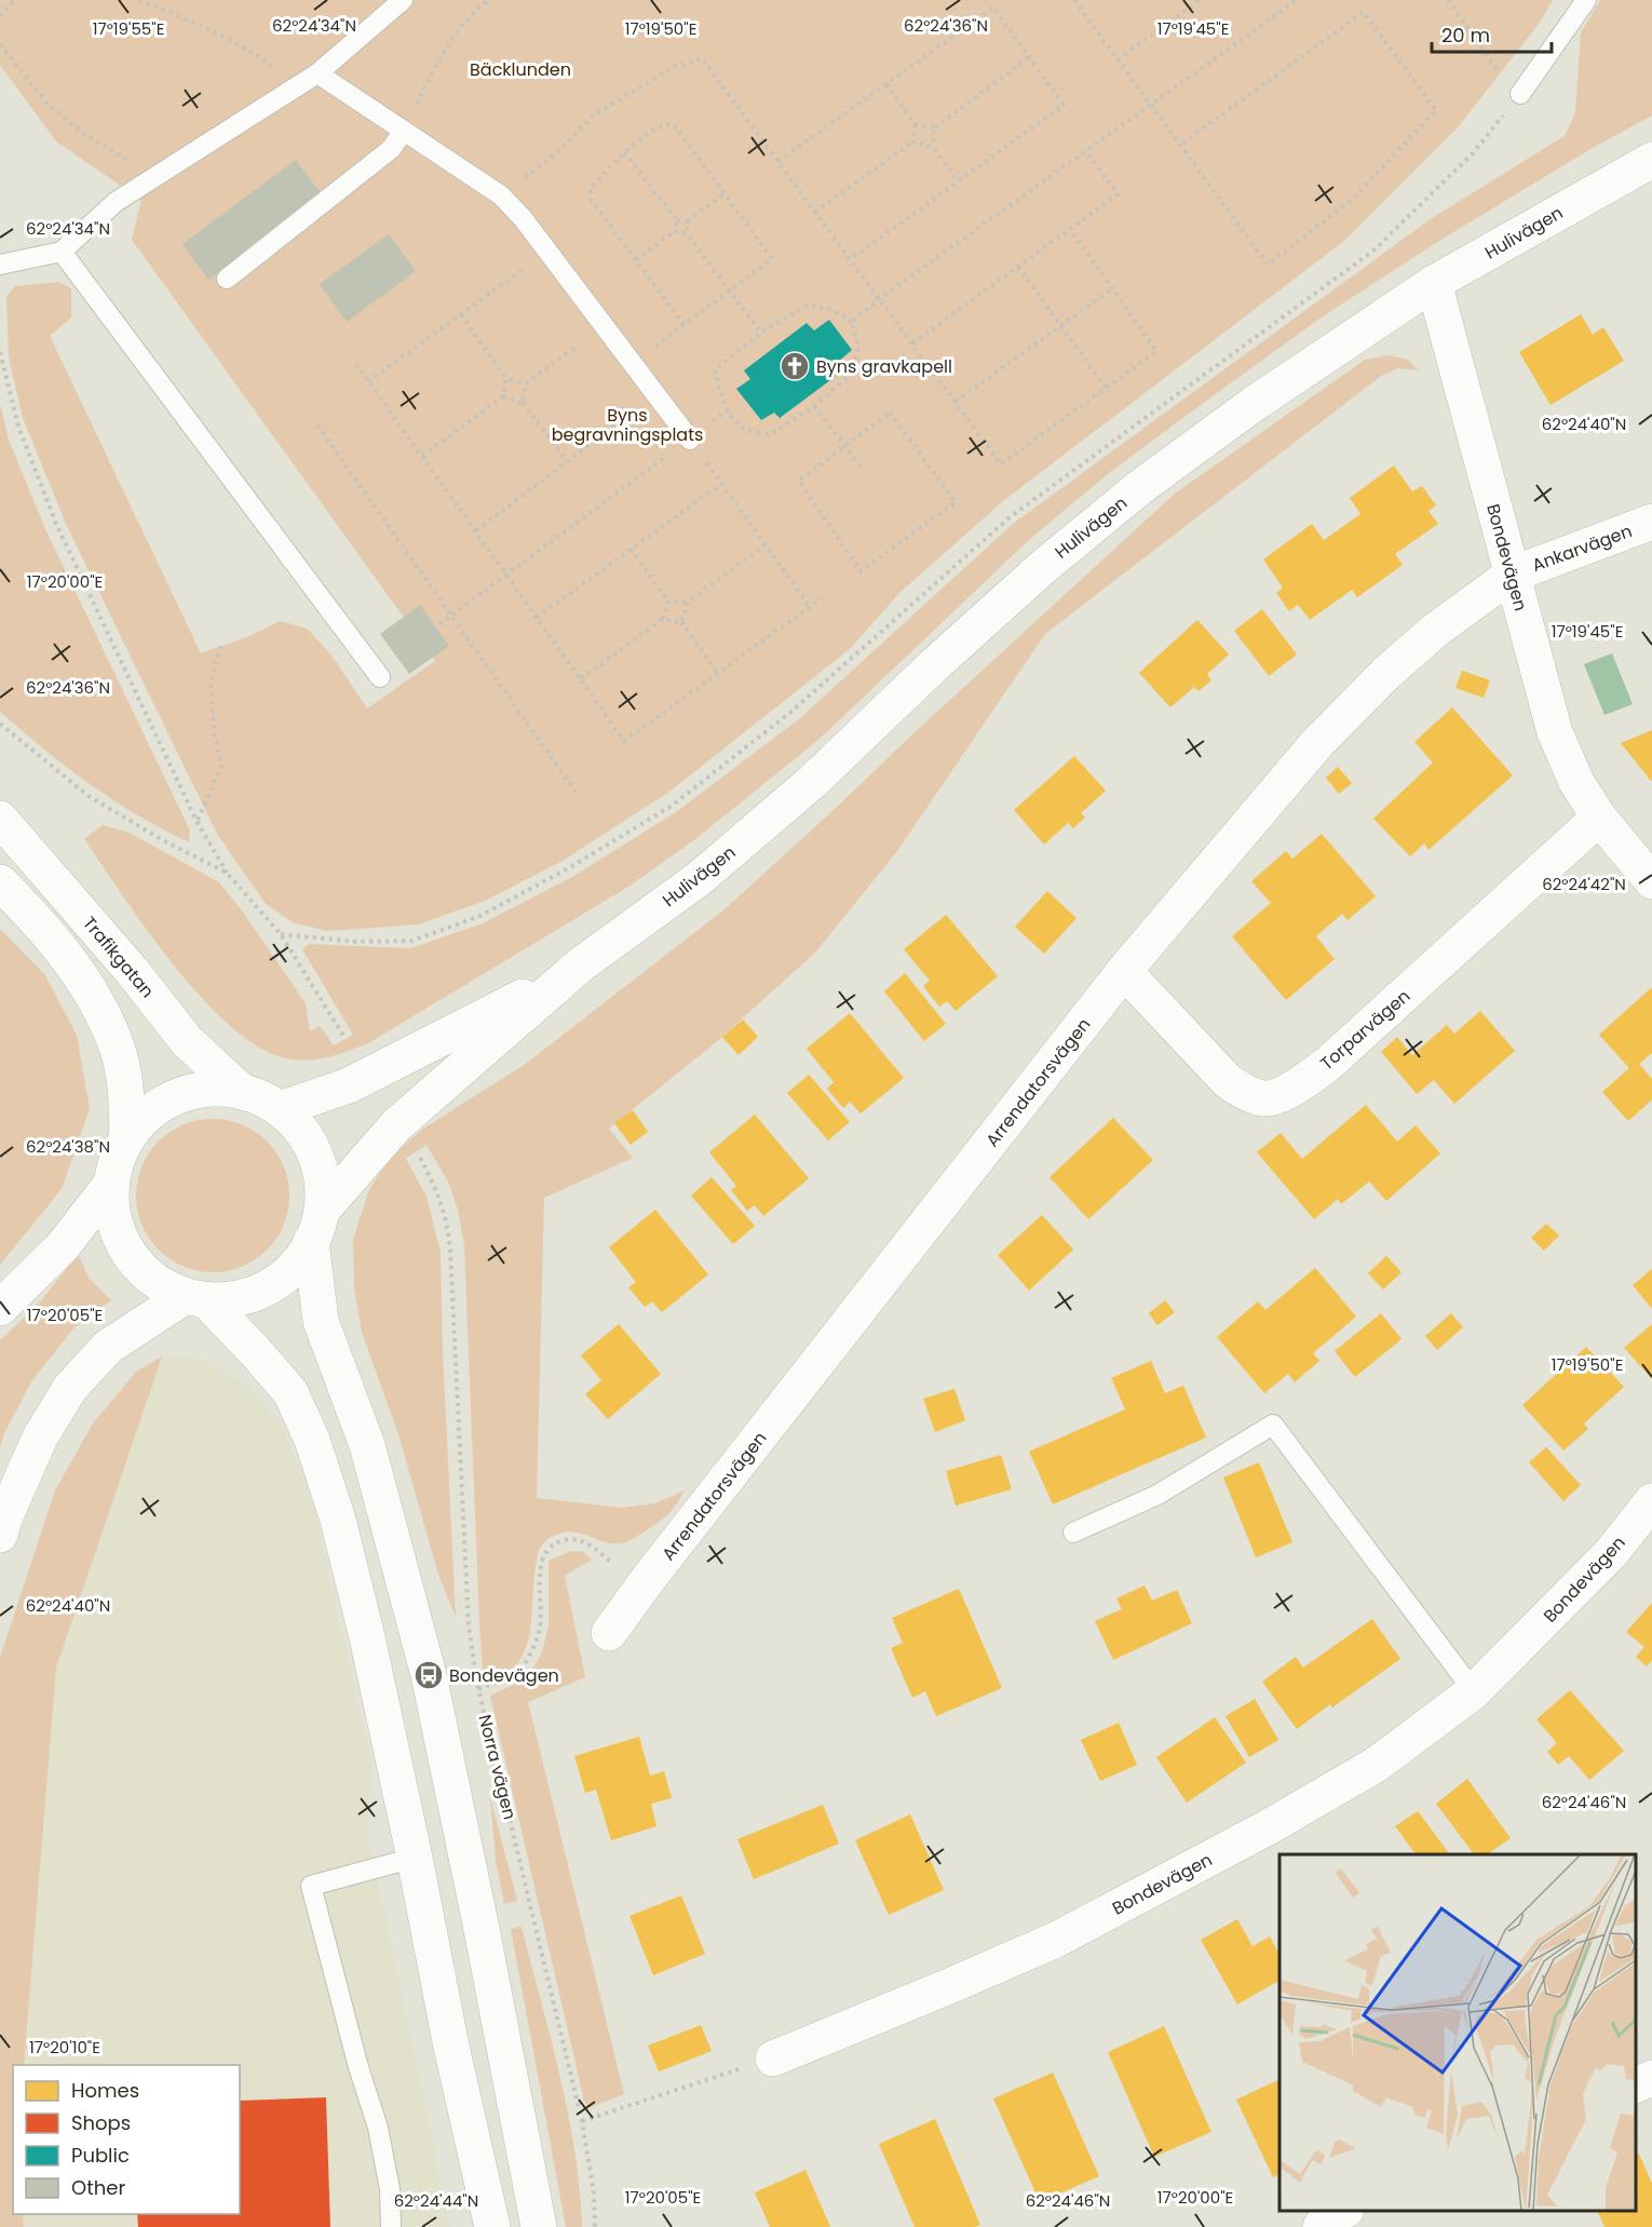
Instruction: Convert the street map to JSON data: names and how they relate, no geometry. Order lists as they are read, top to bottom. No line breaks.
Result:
{"streets":{"main road":["Hulivägen","Ankarvägen","Bondevägen","Trafikgatan","Torparvägen","Arrendatorsvägen"],"path":["Norra vägen"]},"crossings":[["Hulivägen","Bondevägen"],["Hulivägen","Trafikgatan"],["Ankarvägen","Bondevägen"],["Ankarvägen","Arrendatorsvägen"],["Bondevägen","Torparvägen"],["Bondevägen","Arrendatorsvägen"],["Torparvägen","Arrendatorsvägen"]],"parks":["Bäcklunden","Byns begravningsplats"],"places":{"church":["Byns gravkapell"],"bus stop":["Bondevägen"]},"legend":["Homes","Shops","Public","Other"],"scale_bar":"20 m","coordinates":["62°24'36\"N","62°24'34\"N","17°19'55\"E","17°19'50\"E","17°19'45\"E","62°24'40\"N","17°20'00\"E","62°24'42\"N","62°24'38\"N","17°20'05\"E","62°24'46\"N","17°20'10\"E","62°24'44\"N"]}
